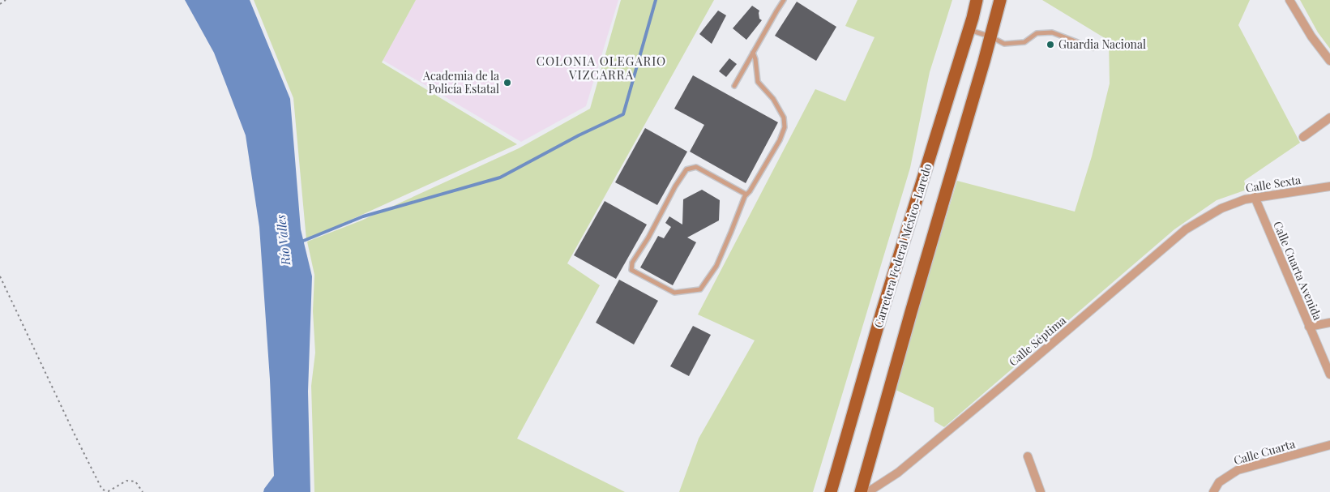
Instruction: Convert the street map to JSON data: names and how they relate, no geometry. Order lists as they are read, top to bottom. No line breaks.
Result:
{"streets":{"main road":["Carretera Federal México-Laredo"],"street":["Calle Sexta","Calle Cuarta Avenida","Calle Séptima","Calle Cuarta"]},"crossings":[["Calle Sexta","Calle Cuarta Avenida"],["Calle Sexta","Calle Séptima"]],"districts":["COLONIA OLEGARIO VIZCARRA"],"water":["Río Valles"],"places":["Guardia Nacional","Academia de la Policía Estatal"]}
